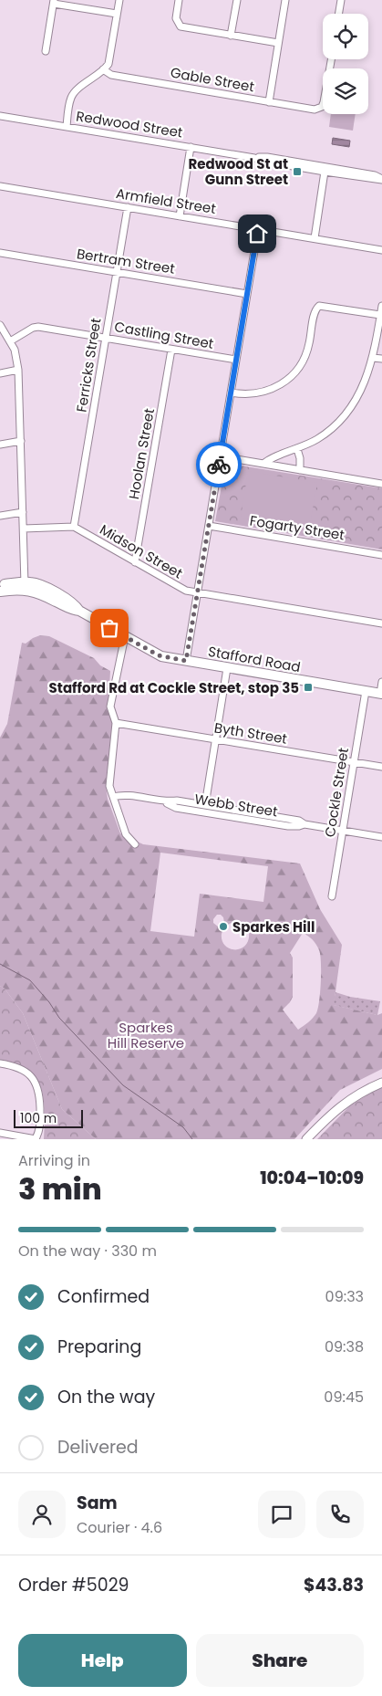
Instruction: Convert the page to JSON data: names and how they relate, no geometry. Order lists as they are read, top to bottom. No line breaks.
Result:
{"streets":{"highway":["Stafford Road"],"street":["Gable Street","Redwood Street","Armfield Street","Bertram Street","Castling Street","Ferricks Street","Hoolan Street","Fogarty Street","Midson Street","Byth Street","Cockle Street","Webb Street"]},"crossings":[["Armfield Street","Ferricks Street"],["Bertram Street","Ferricks Street"],["Castling Street","Ferricks Street"],["Castling Street","Hoolan Street"],["Ferricks Street","Midson Street"],["Hoolan Street","Midson Street"],["Stafford Road","Cockle Street"],["Byth Street","Cockle Street"],["Cockle Street","Webb Street"]],"parks":["Sparkes Hill Reserve"],"places":{"transit":["Redwood St at Gunn Street","Stafford Rd at Cockle Street, stop 35"],"other":["Sparkes Hill"]},"scale_bar":"100 m","page":{"scale":"100 m","heading":["3 min","Arriving in","10:04–10:09"],"panel":["Sam","Courier · 4.6","Order #5029","$43.83"],"bar":"On the way · 330 m","list":[["Confirmed","09:33"],["Preparing","09:38"],["On the way","09:45"],"Delivered"],"buttons":["Help","Share"]}}
